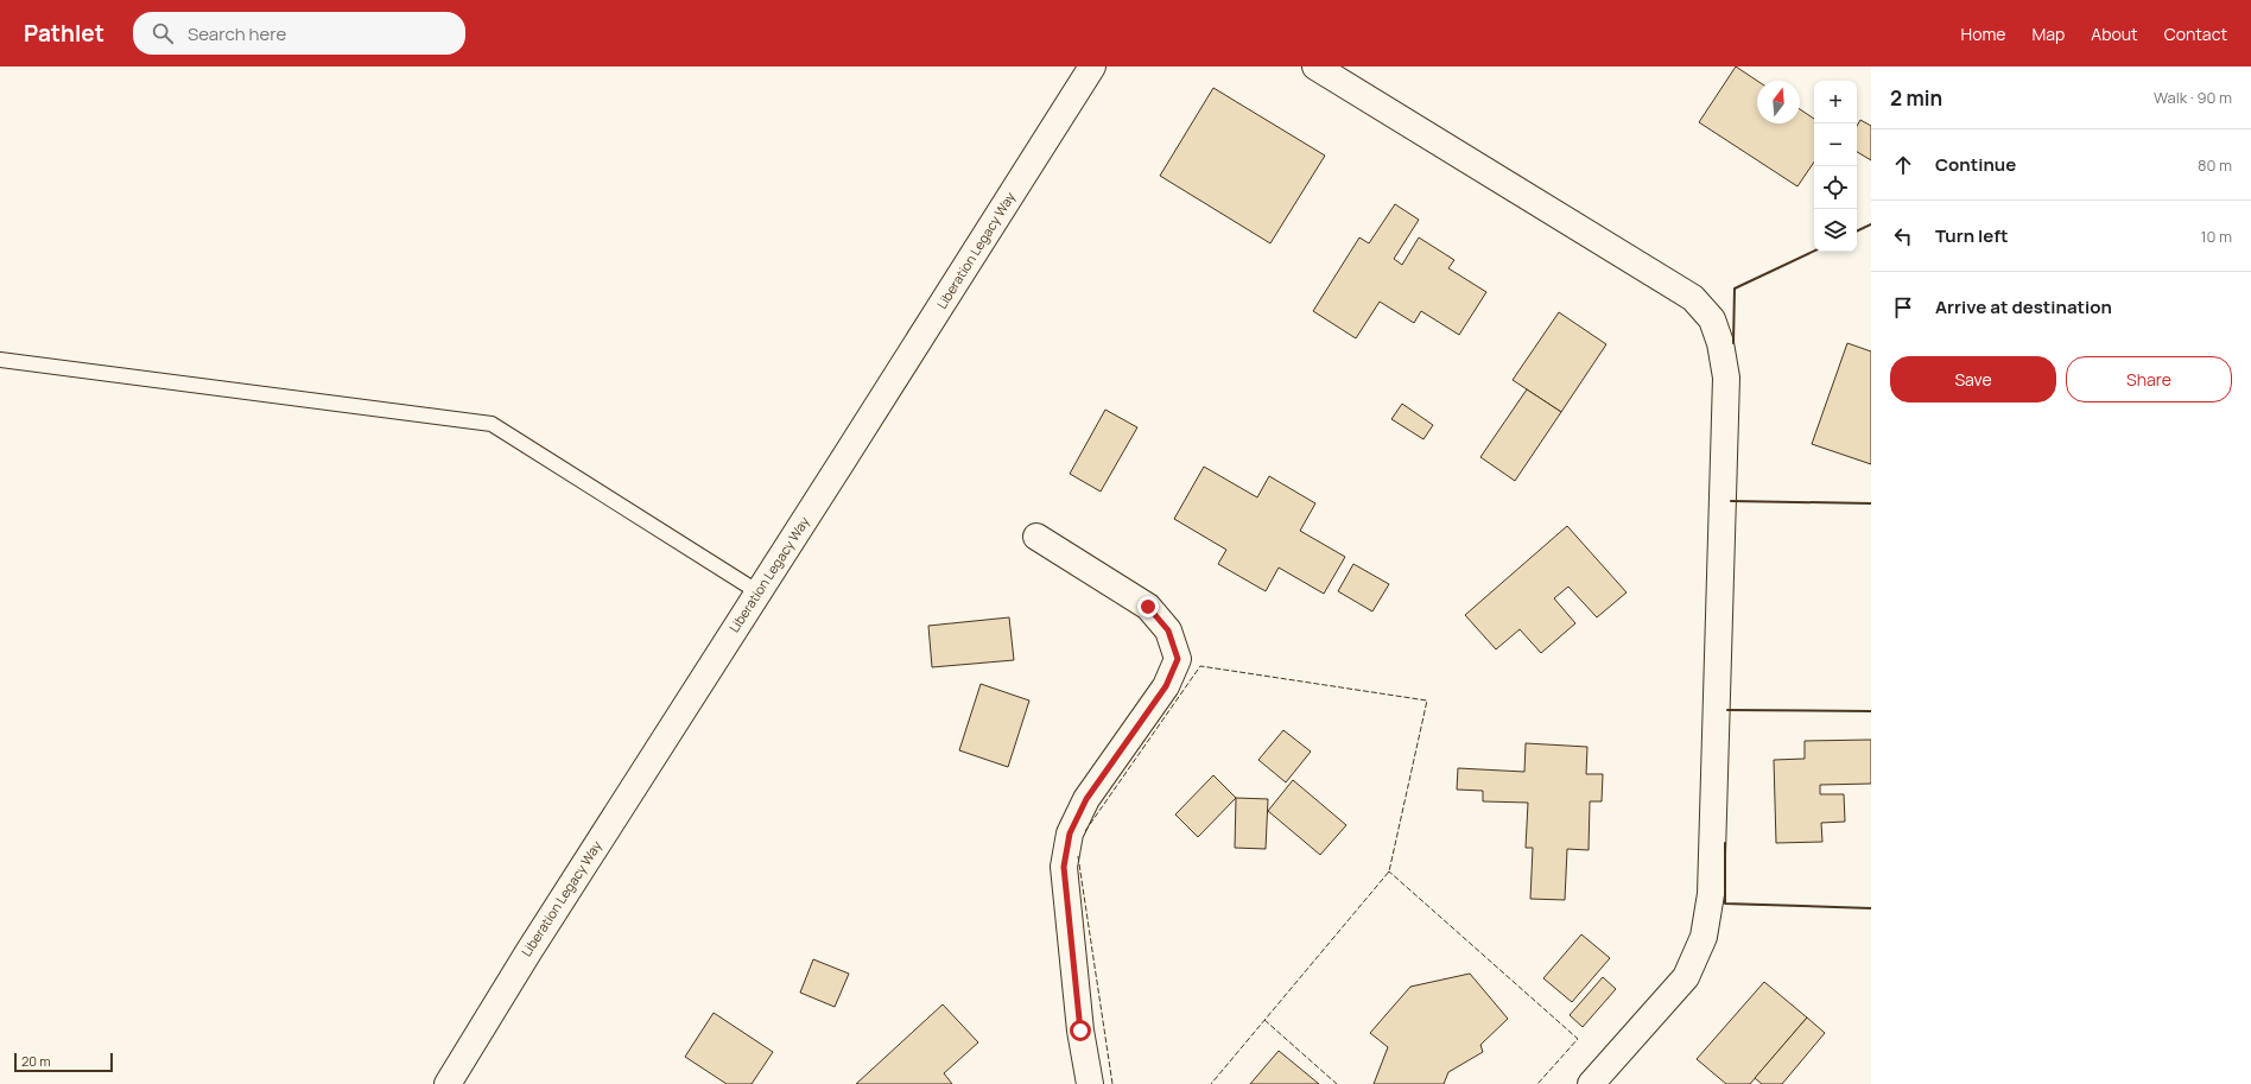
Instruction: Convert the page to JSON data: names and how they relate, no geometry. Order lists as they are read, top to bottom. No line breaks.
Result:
{"streets":{"street":["Liberation Legacy Way"]},"scale_bar":"20 m","north":"top","page":{"header":"Pathlet","search":"Search here","nav":["Home","Map","About","Contact"],"heading":["2 min","Walk · 90 m"],"map_buttons":["+","−"],"list":[["Continue","80 m"],["Turn left","10 m"],"Arrive at destination"],"buttons":["Save","Share"],"scale":"20 m"}}
